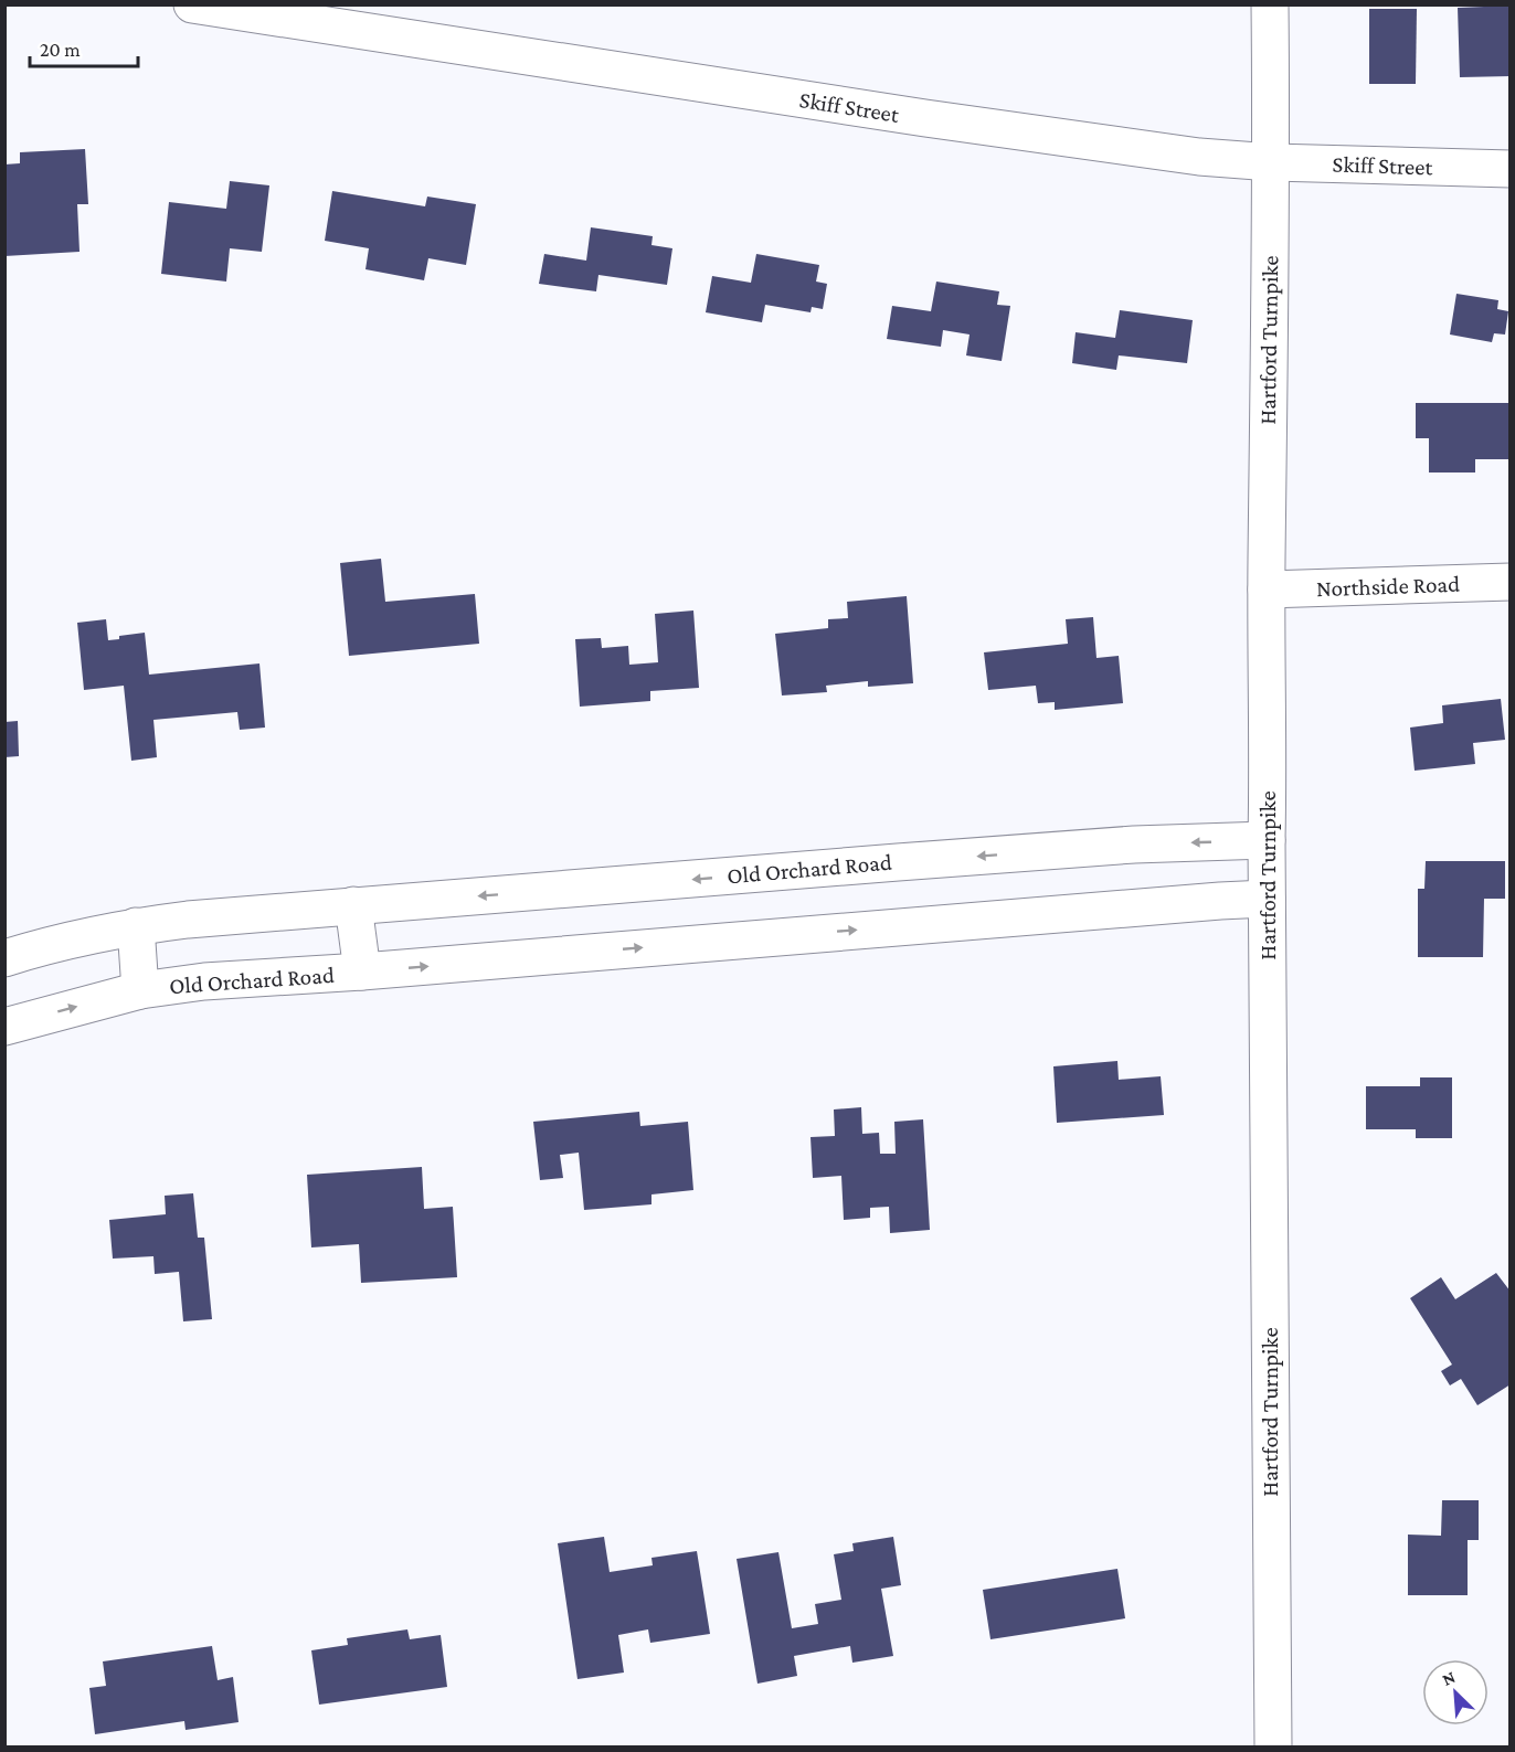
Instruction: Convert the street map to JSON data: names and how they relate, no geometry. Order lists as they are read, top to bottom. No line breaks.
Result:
{"streets":{"main road":["Skiff Street","Hartford Turnpike","Northside Road","Old Orchard Road"]},"crossings":[["Skiff Street","Hartford Turnpike"],["Hartford Turnpike","Northside Road"],["Hartford Turnpike","Old Orchard Road"]],"scale_bar":"20 m","north":"top left"}
